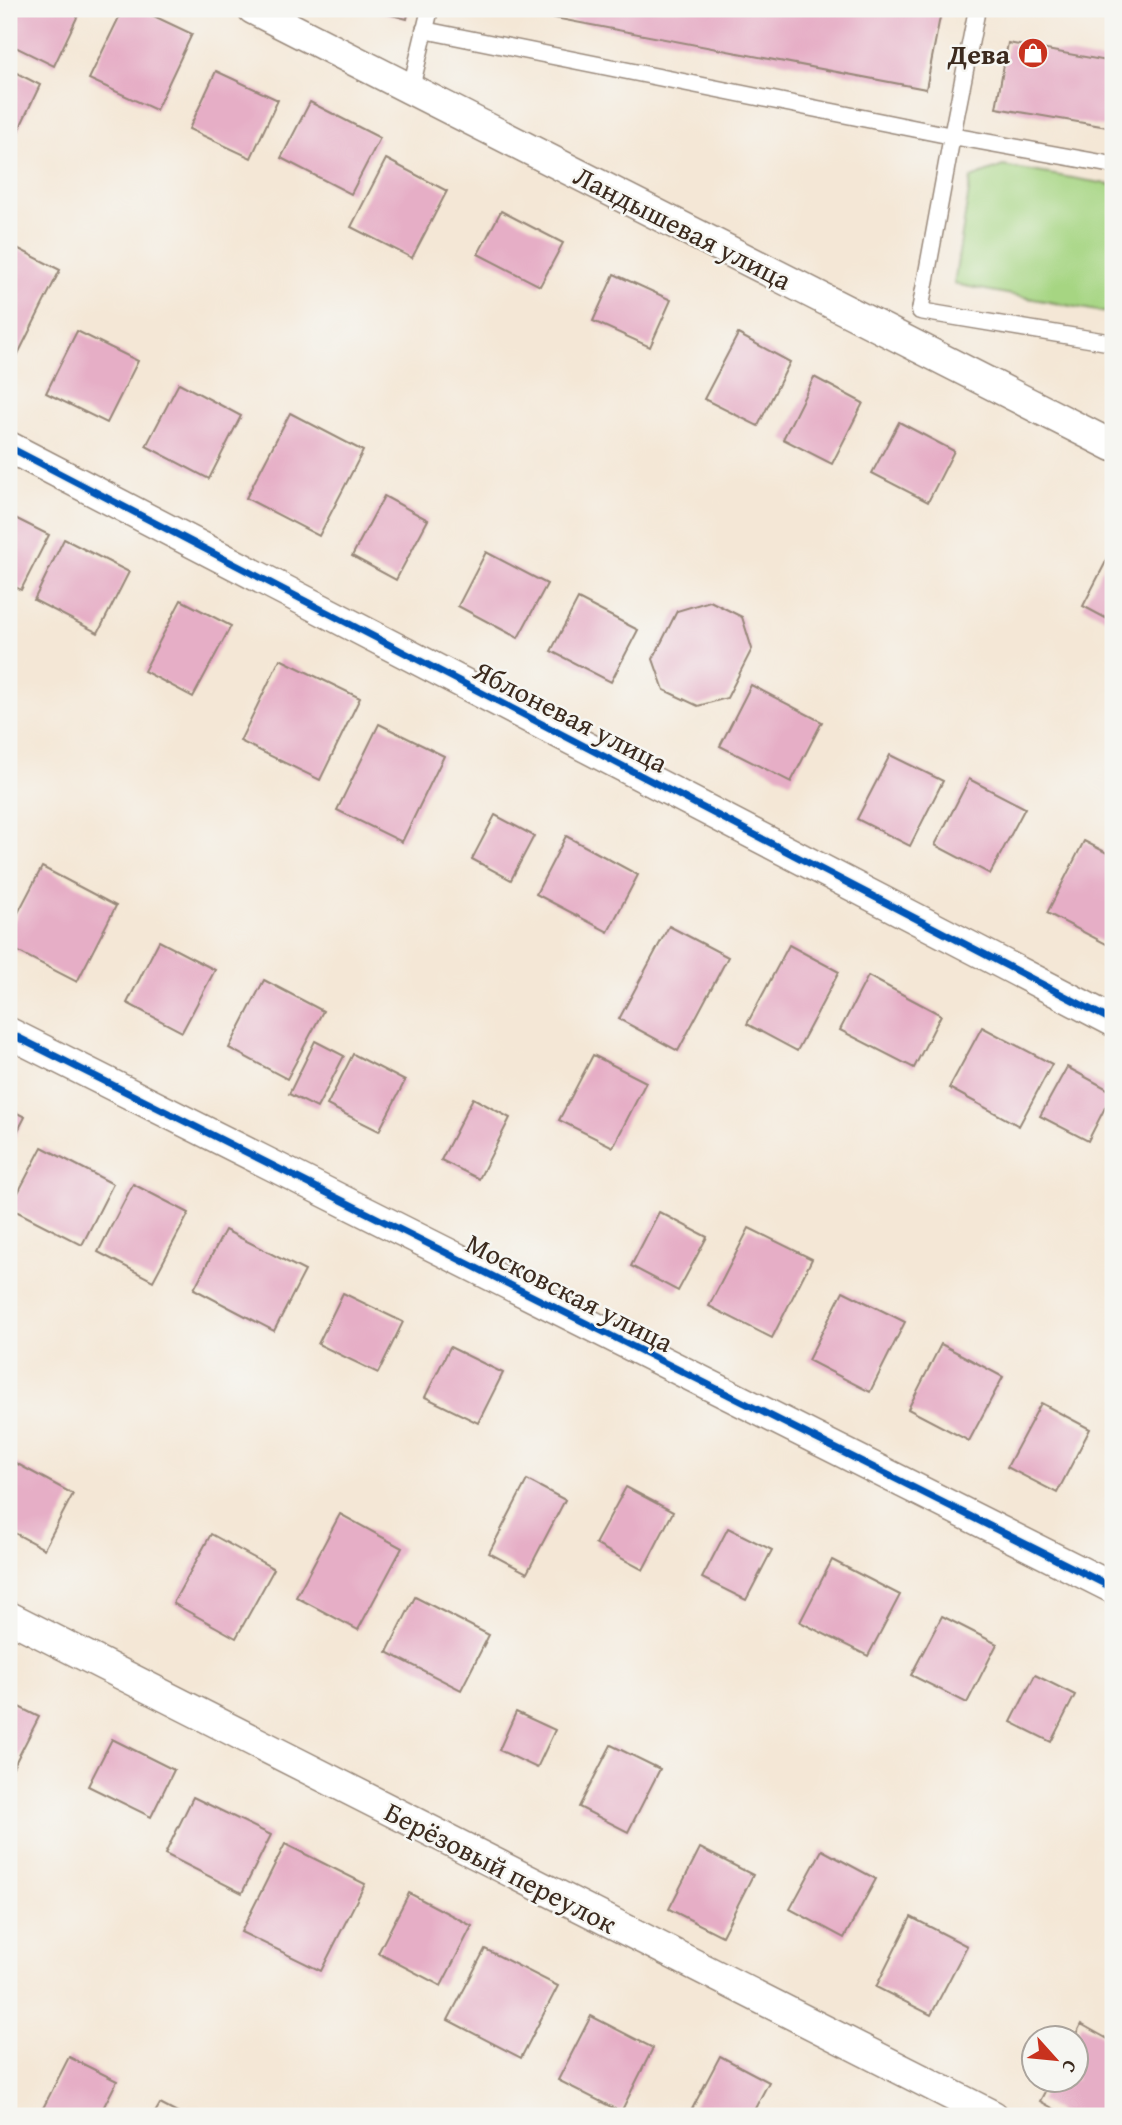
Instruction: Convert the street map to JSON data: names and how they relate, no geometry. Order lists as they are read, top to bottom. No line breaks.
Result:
{"streets":{"street":["Ландышевая улица","Яблоневая улица","Московская улица","Берёзовый переулок"]},"places":{"shop":["Дева"]},"north":"bottom right"}
